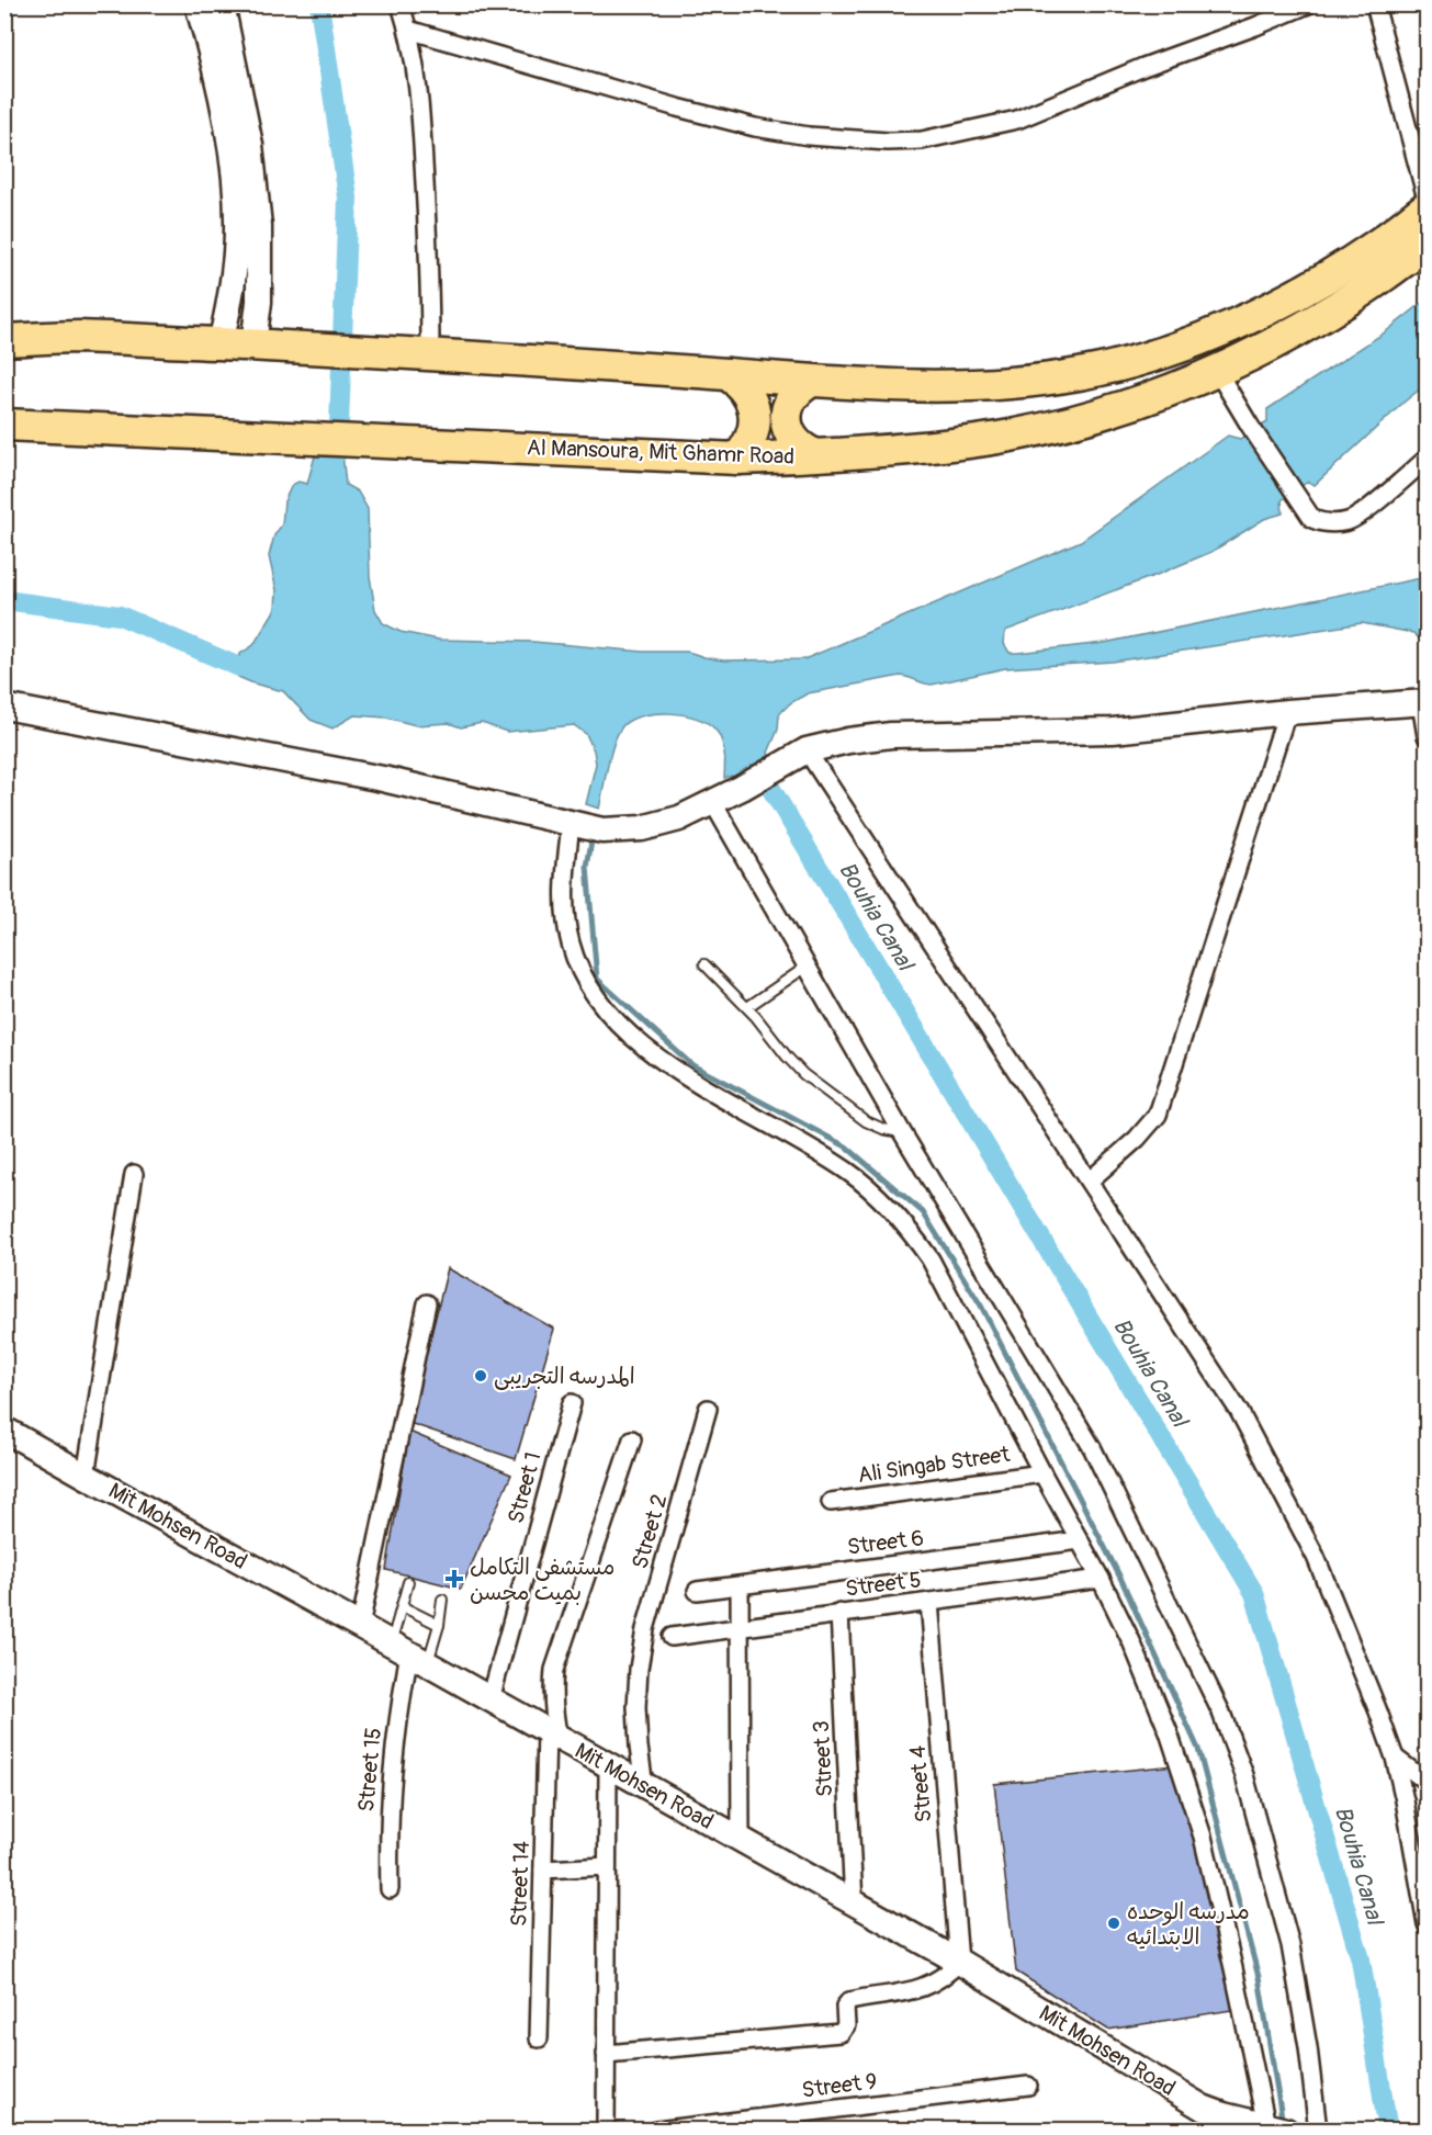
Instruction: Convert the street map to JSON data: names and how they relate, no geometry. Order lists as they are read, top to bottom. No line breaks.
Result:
{"streets":{"highway":["Al Mansoura, Mit Ghamr Road"],"main road":["Mit Mohsen Road"],"street":["Ali Singab Street","Street 1","Street 2","Street 6","Street 5","Street 3","Street 15","Street 4","Street 14","Street 9"]},"crossings":[["Street 1","Mit Mohsen Road"],["Mit Mohsen Road","Street 2"],["Mit Mohsen Road","Street 3"],["Mit Mohsen Road","Street 15"],["Mit Mohsen Road","Street 4"],["Mit Mohsen Road","Street 14"],["Street 5","Street 3"],["Street 5","Street 4"]],"water":["Bouhia Canal"],"places":{"other":["المدرسه التجريبى","مدرسه الوحده الابتدائيه"],"health":["مستشفى التكامل بميت محسن"]}}
